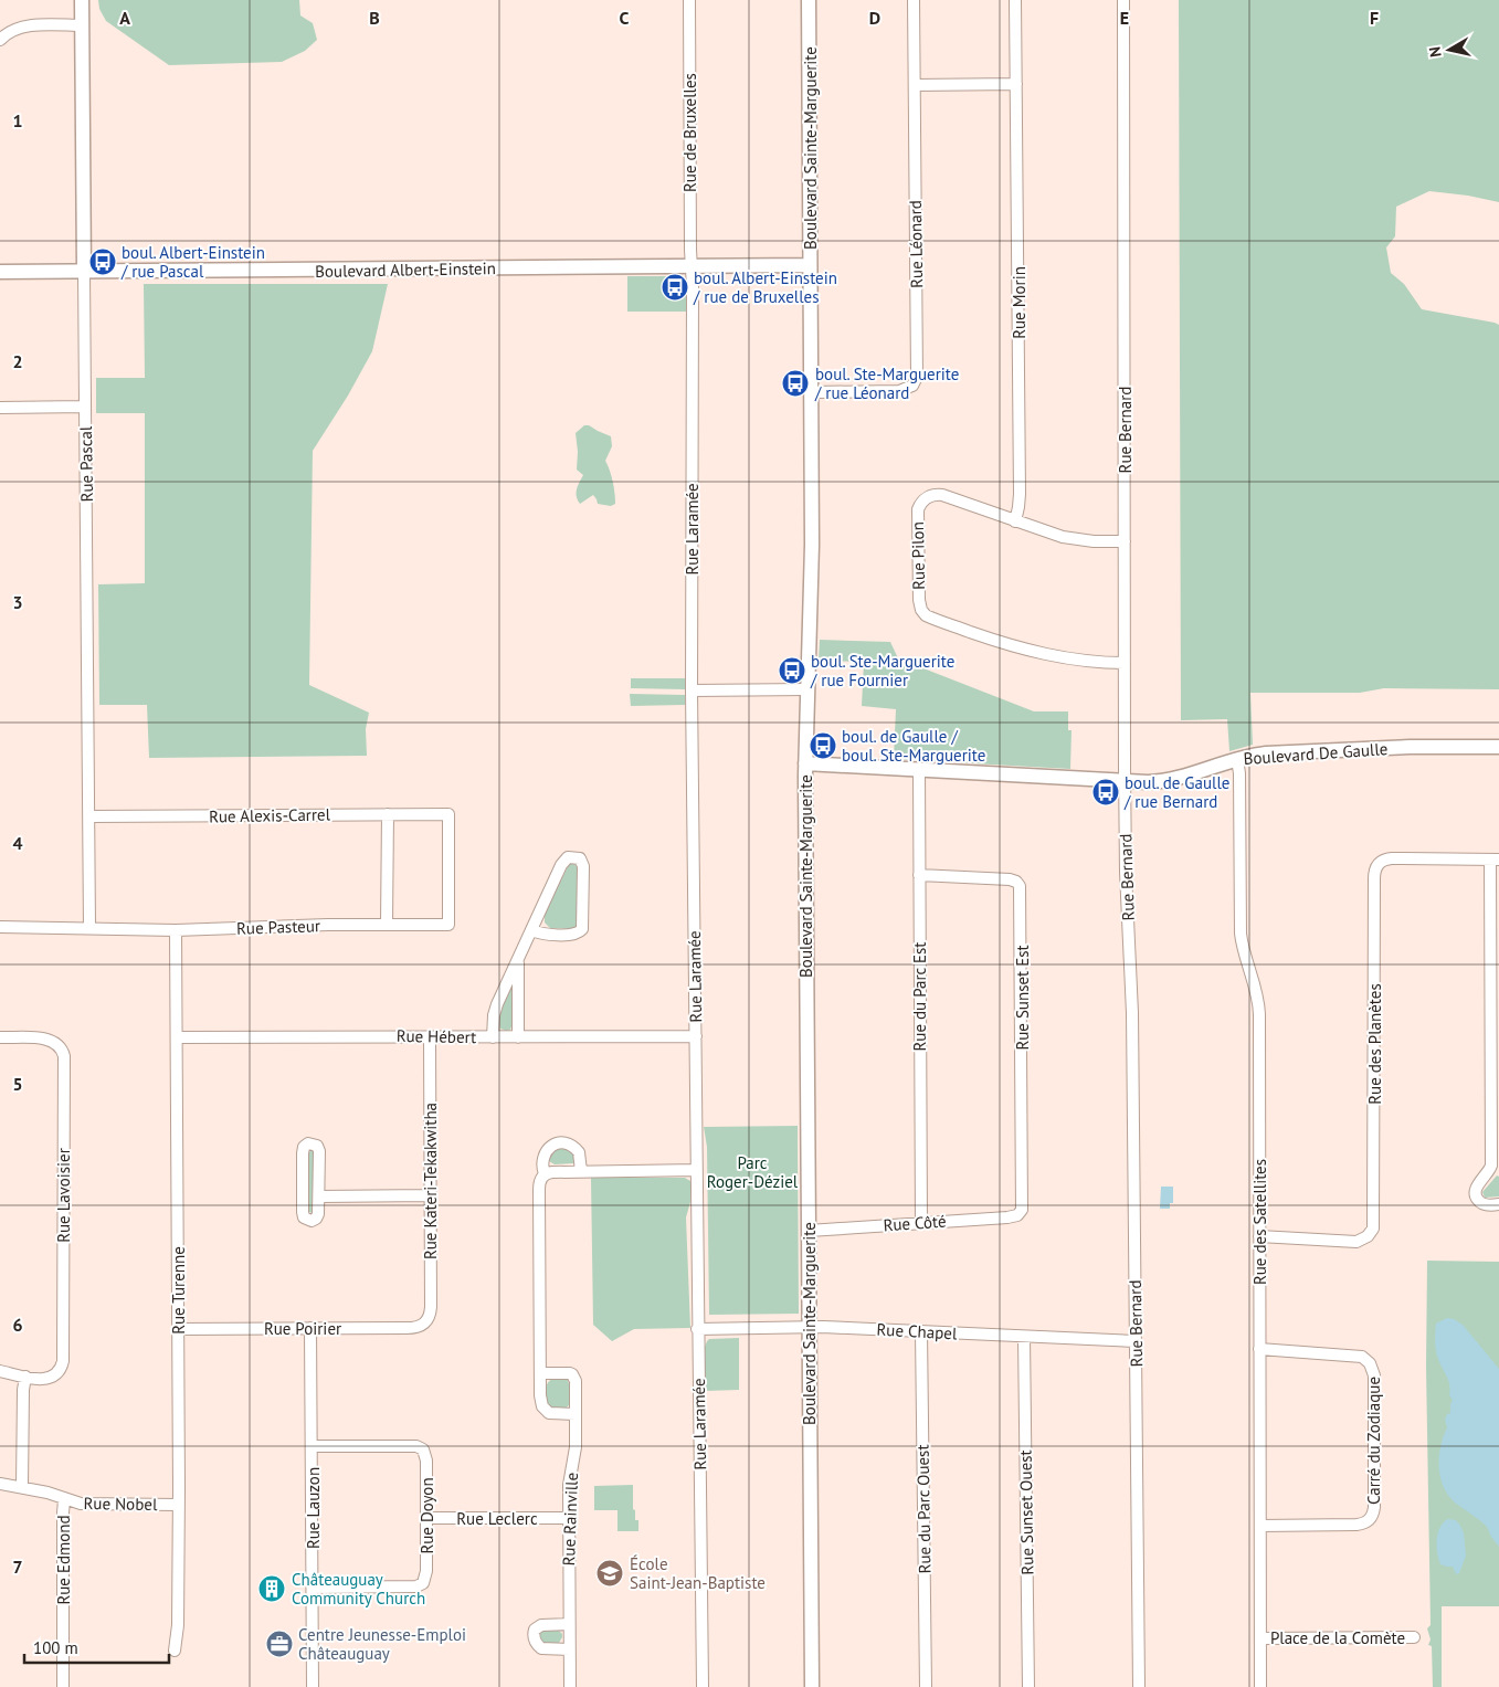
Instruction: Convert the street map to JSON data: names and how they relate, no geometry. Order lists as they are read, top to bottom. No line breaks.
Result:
{"streets":{"street":["Rue de Bruxelles","Boulevard Sainte-Marguerite","Rue Léonard","Boulevard Albert-Einstein","Rue Morin","Rue Bernard","Rue Pascal","Rue Laramée","Rue Pilon","Boulevard De Gaulle","Rue Alexis-Carrel","Rue Pasteur","Rue du Parc Est","Rue Sunset Est","Rue Hébert","Rue des Planètes","Rue Kateri-Tekakwitha","Rue Lavoisier","Rue des Satellites","Rue Côté","Rue Turenne","Rue Poirier","Rue Chapel","Carré du Zodiaque","Rue Nobel","Rue Lauzon","Rue du Parc Ouest","Rue Sunset Ouest","Rue Doyon","Rue Leclerc","Rue Rainville","Rue Edmond","Place de la Comète"]},"crossings":[["Rue de Bruxelles","Boulevard Albert-Einstein"],["Rue de Bruxelles","Rue Laramée"],["Boulevard Sainte-Marguerite","Rue Léonard"],["Boulevard Sainte-Marguerite","Boulevard Albert-Einstein"],["Boulevard Sainte-Marguerite","Boulevard De Gaulle"],["Boulevard Sainte-Marguerite","Rue Côté"],["Boulevard Sainte-Marguerite","Rue Chapel"],["Boulevard Albert-Einstein","Rue Pascal"],["Boulevard Albert-Einstein","Rue Laramée"],["Rue Morin","Rue Pilon"],["Rue Bernard","Rue Pilon"],["Rue Bernard","Boulevard De Gaulle"],["Rue Bernard","Rue Chapel"],["Rue Pascal","Rue Alexis-Carrel"],["Rue Pascal","Rue Pasteur"],["Rue Laramée","Rue Hébert"],["Rue Laramée","Rue Chapel"],["Boulevard De Gaulle","Rue du Parc Est"],["Boulevard De Gaulle","Rue des Satellites"],["Rue Alexis-Carrel","Rue Pasteur"],["Rue Pasteur","Rue Turenne"],["Rue du Parc Est","Rue Sunset Est"],["Rue du Parc Est","Rue Côté"],["Rue Sunset Est","Rue Côté"],["Rue Hébert","Rue Kateri-Tekakwitha"],["Rue Hébert","Rue Turenne"],["Rue des Planètes","Rue des Satellites"],["Rue Kateri-Tekakwitha","Rue Poirier"],["Rue des Satellites","Carré du Zodiaque"],["Rue des Satellites","Place de la Comète"],["Rue Turenne","Rue Poirier"],["Rue Turenne","Rue Nobel"],["Rue Poirier","Rue Lauzon"],["Rue Chapel","Rue du Parc Ouest"],["Rue Chapel","Rue Sunset Ouest"],["Rue Nobel","Rue Edmond"],["Rue Lauzon","Rue Doyon"],["Rue Doyon","Rue Leclerc"],["Rue Leclerc","Rue Rainville"]],"parks":["Parc Roger-Déziel"],"places":{"bus stop":["boul. Albert-Einstein / rue Pascal","boul. Albert-Einstein / rue de Bruxelles","boul. Ste-Marguerite / rue Léonard","boul. Ste-Marguerite / rue Fournier","boul. de Gaulle / boul. Ste-Marguerite","boul. de Gaulle / rue Bernard"],"school or university":["École Saint-Jean-Baptiste"],"building":["Châteauguay Community Church"],"office":["Centre Jeunesse-Emploi Châteauguay"]},"scale_bar":"100 m","north":"left","grid":{"columns":["A","B","C","D","E","F"],"rows":["1","2","3","4","5","6","7"]}}
